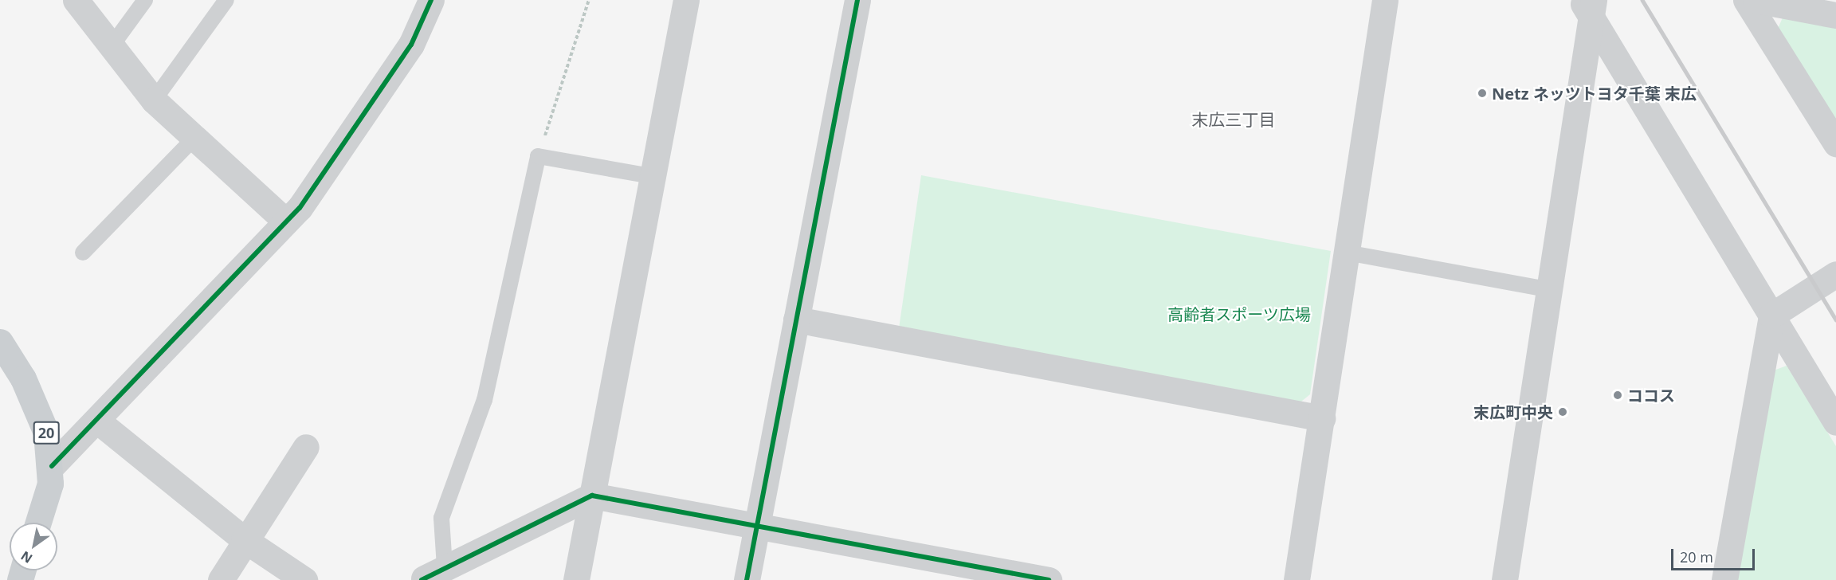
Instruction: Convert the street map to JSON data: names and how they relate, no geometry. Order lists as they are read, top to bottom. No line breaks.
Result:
{"streets":{"main road":["20"]},"districts":["末広三丁目"],"parks":["高齢者スポーツ広場"],"places":["Netz ネッツトヨタ千葉 末広","ココス","末広町中央"],"scale_bar":"20 m","north":"bottom left"}
